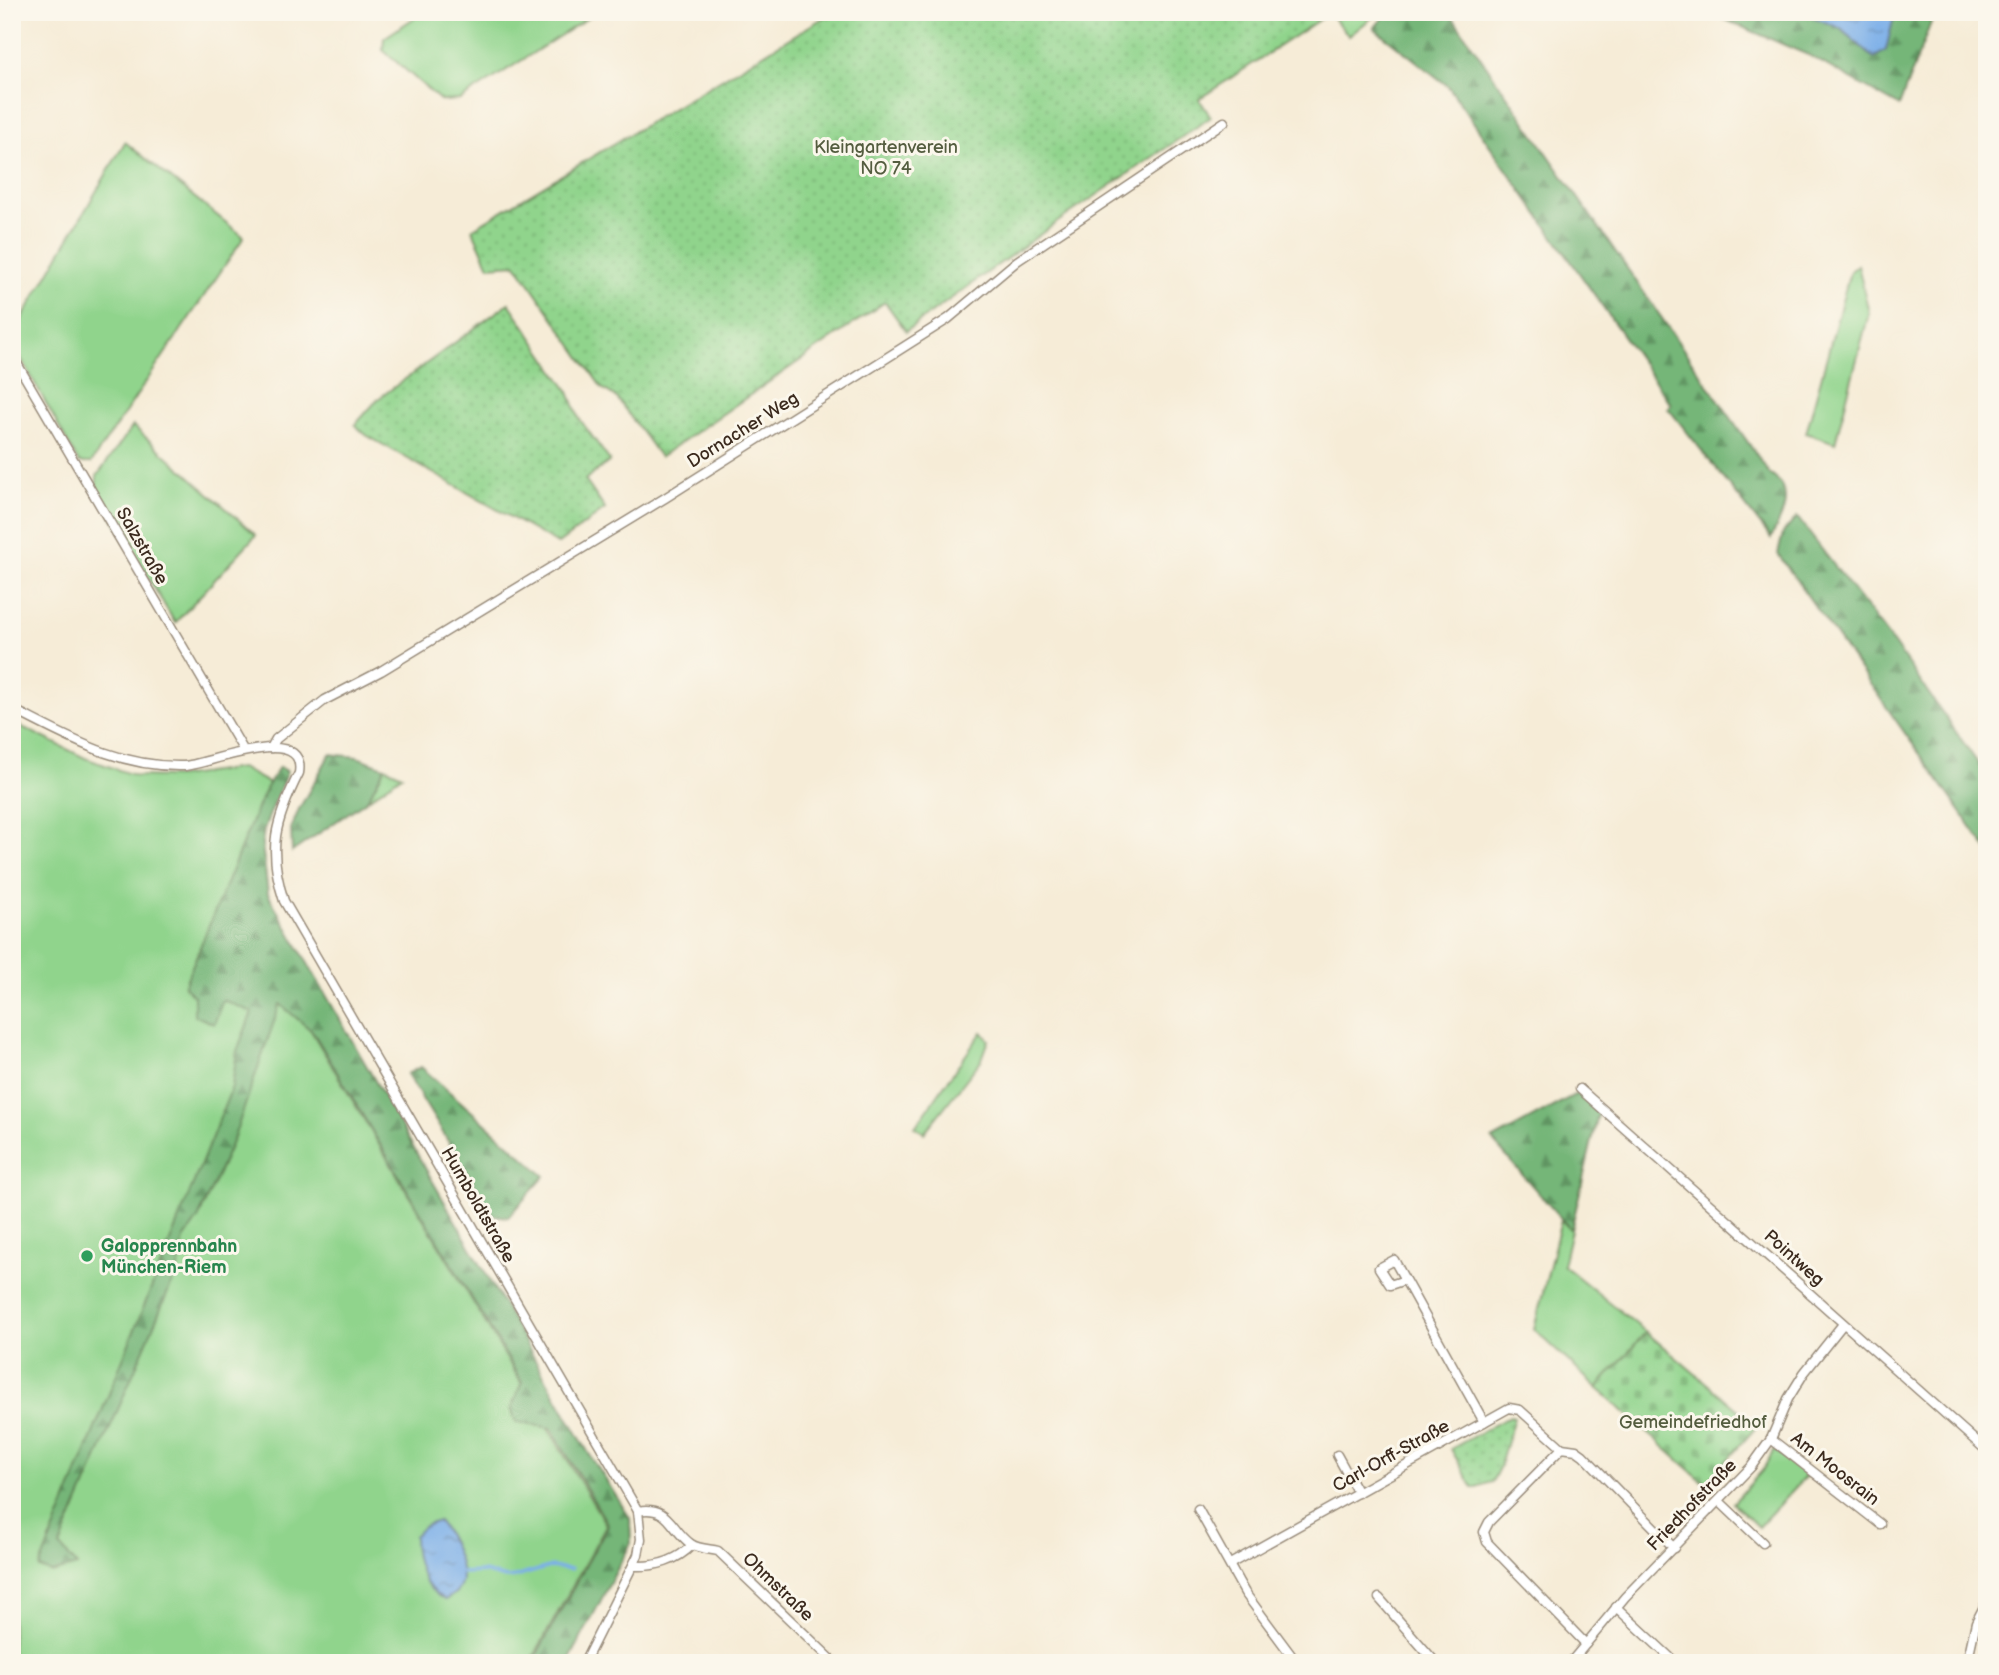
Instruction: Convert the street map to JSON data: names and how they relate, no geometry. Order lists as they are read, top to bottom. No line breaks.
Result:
{"streets":{"street":["Dornacher Weg","Salzstraße","Humboldtstraße","Pointweg","Carl-Orff-Straße","Am Moosrain","Friedhofstraße","Ohmstraße"]},"crossings":[["Dornacher Weg","Humboldtstraße"],["Humboldtstraße","Ohmstraße"],["Pointweg","Friedhofstraße"],["Carl-Orff-Straße","Friedhofstraße"],["Am Moosrain","Friedhofstraße"]],"parks":["Kleingartenverein NO 74","Gemeindefriedhof"],"places":["Galopprennbahn München-Riem"]}
